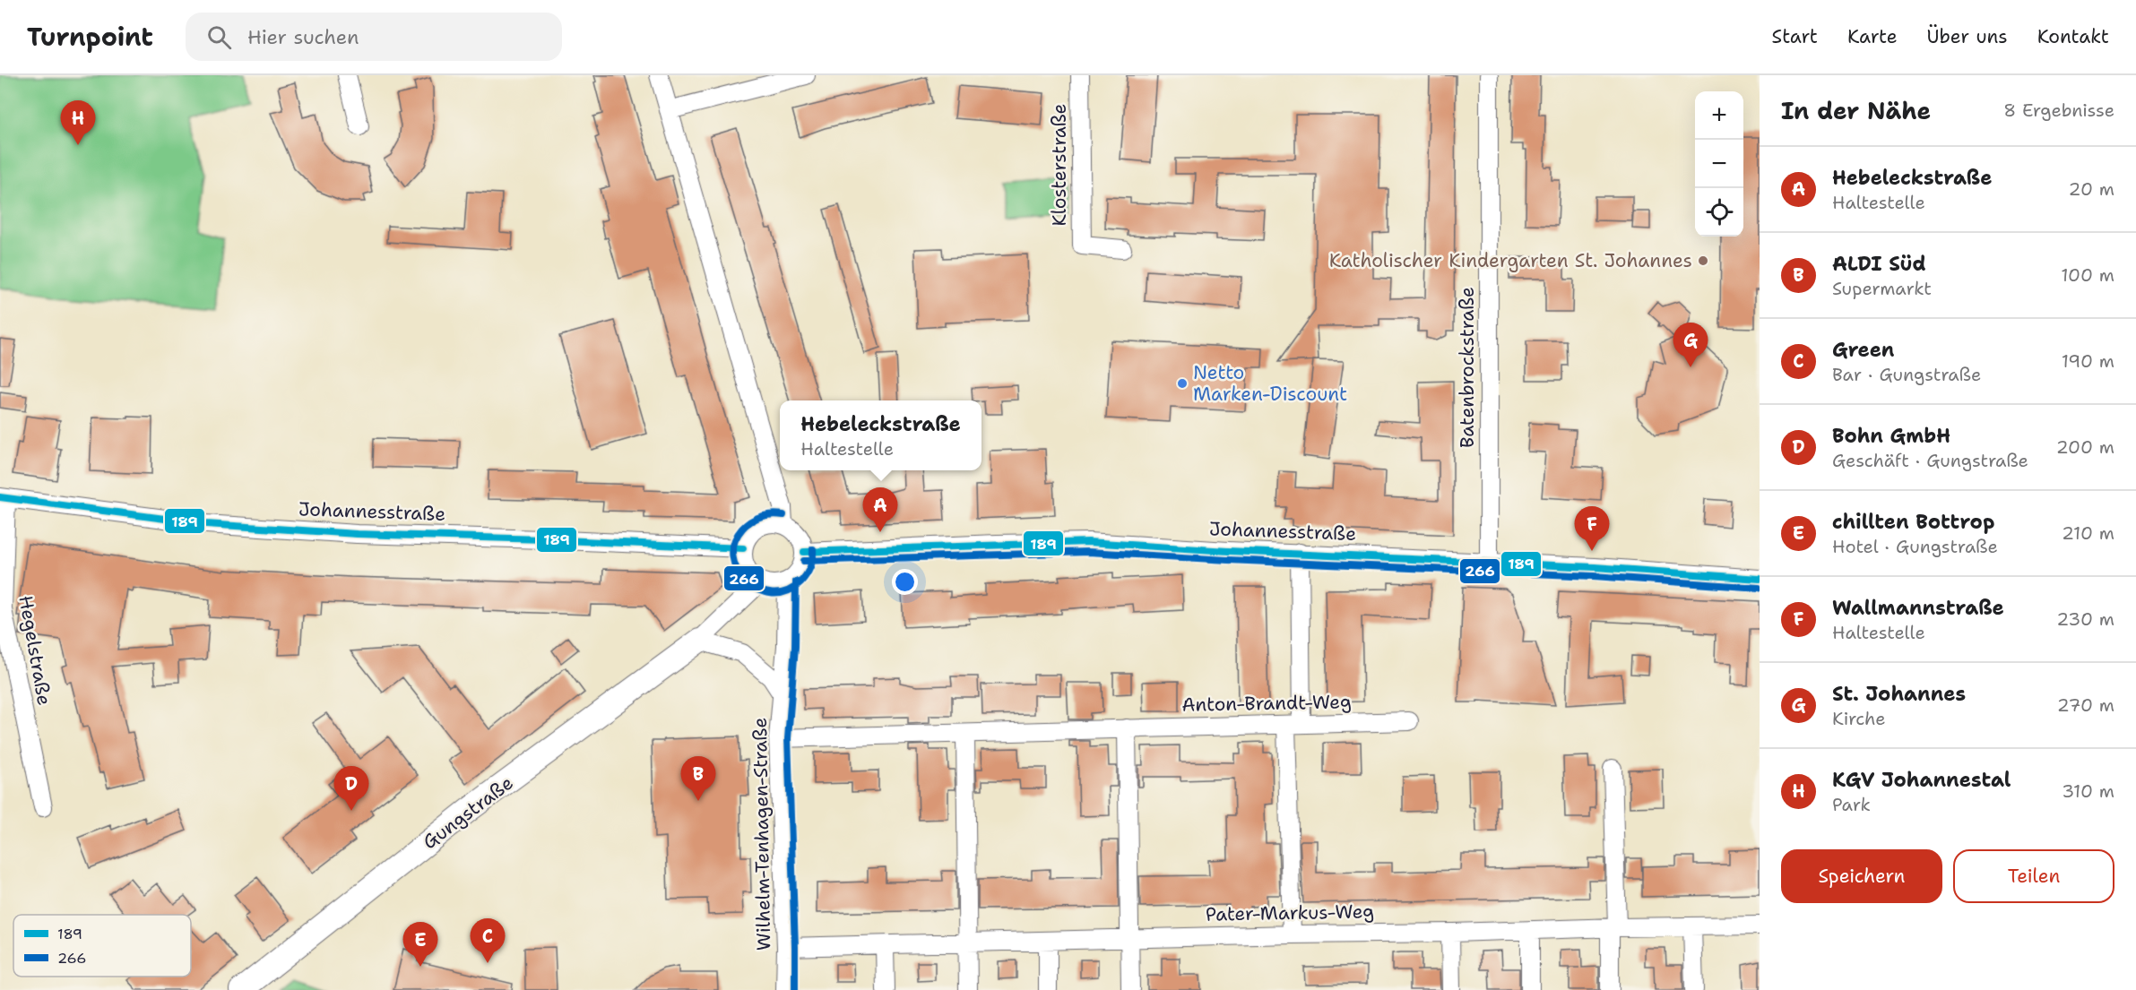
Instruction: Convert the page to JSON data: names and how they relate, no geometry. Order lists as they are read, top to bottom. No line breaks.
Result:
{"streets":{"street":["Klosterstraße","Batenbrockstraße","Johannesstraße","Hegelstraße","Anton-Brandt-Weg","Gungstraße","Wilhelm-Tenhagen-Straße","Pater-Markus-Weg"]},"crossings":[["Batenbrockstraße","Johannesstraße"],["Johannesstraße","Hegelstraße"],["Johannesstraße","Gungstraße"],["Johannesstraße","Wilhelm-Tenhagen-Straße"],["Anton-Brandt-Weg","Wilhelm-Tenhagen-Straße"],["Gungstraße","Wilhelm-Tenhagen-Straße"],["Wilhelm-Tenhagen-Straße","Pater-Markus-Weg"]],"places":["Katholischer Kindergarten St. Johannes","Netto Marken-Discount"],"lines":["transit line 189","transit line 266"],"legend":["189","266"],"page":{"header":"Turnpoint","search":"Hier suchen","nav":["Start","Karte","Über uns","Kontakt"],"heading":["In der Nähe","8 Ergebnisse"],"map_buttons":["+","−"],"pins":["H","G","A","F","B","D","C","E"],"list":[{"mark":"A","name":"Hebeleckstraße","note":"Haltestelle","value":"20 m"},{"mark":"B","name":"ALDI Süd","note":"Supermarkt","value":"100 m"},{"mark":"C","name":"Green","note":"Bar · Gungstraße","value":"190 m"},{"mark":"D","name":"Bohn GmbH","note":"Geschäft · Gungstraße","value":"200 m"},{"mark":"E","name":"chillten Bottrop","note":"Hotel · Gungstraße","value":"210 m"},{"mark":"F","name":"Wallmannstraße","note":"Haltestelle","value":"230 m"},{"mark":"G","name":"St. Johannes","note":"Kirche","value":"270 m"},{"mark":"H","name":"KGV Johannestal","note":"Park","value":"310 m"}],"popup":["Hebeleckstraße","Haltestelle"],"buttons":["Speichern","Teilen"]}}
